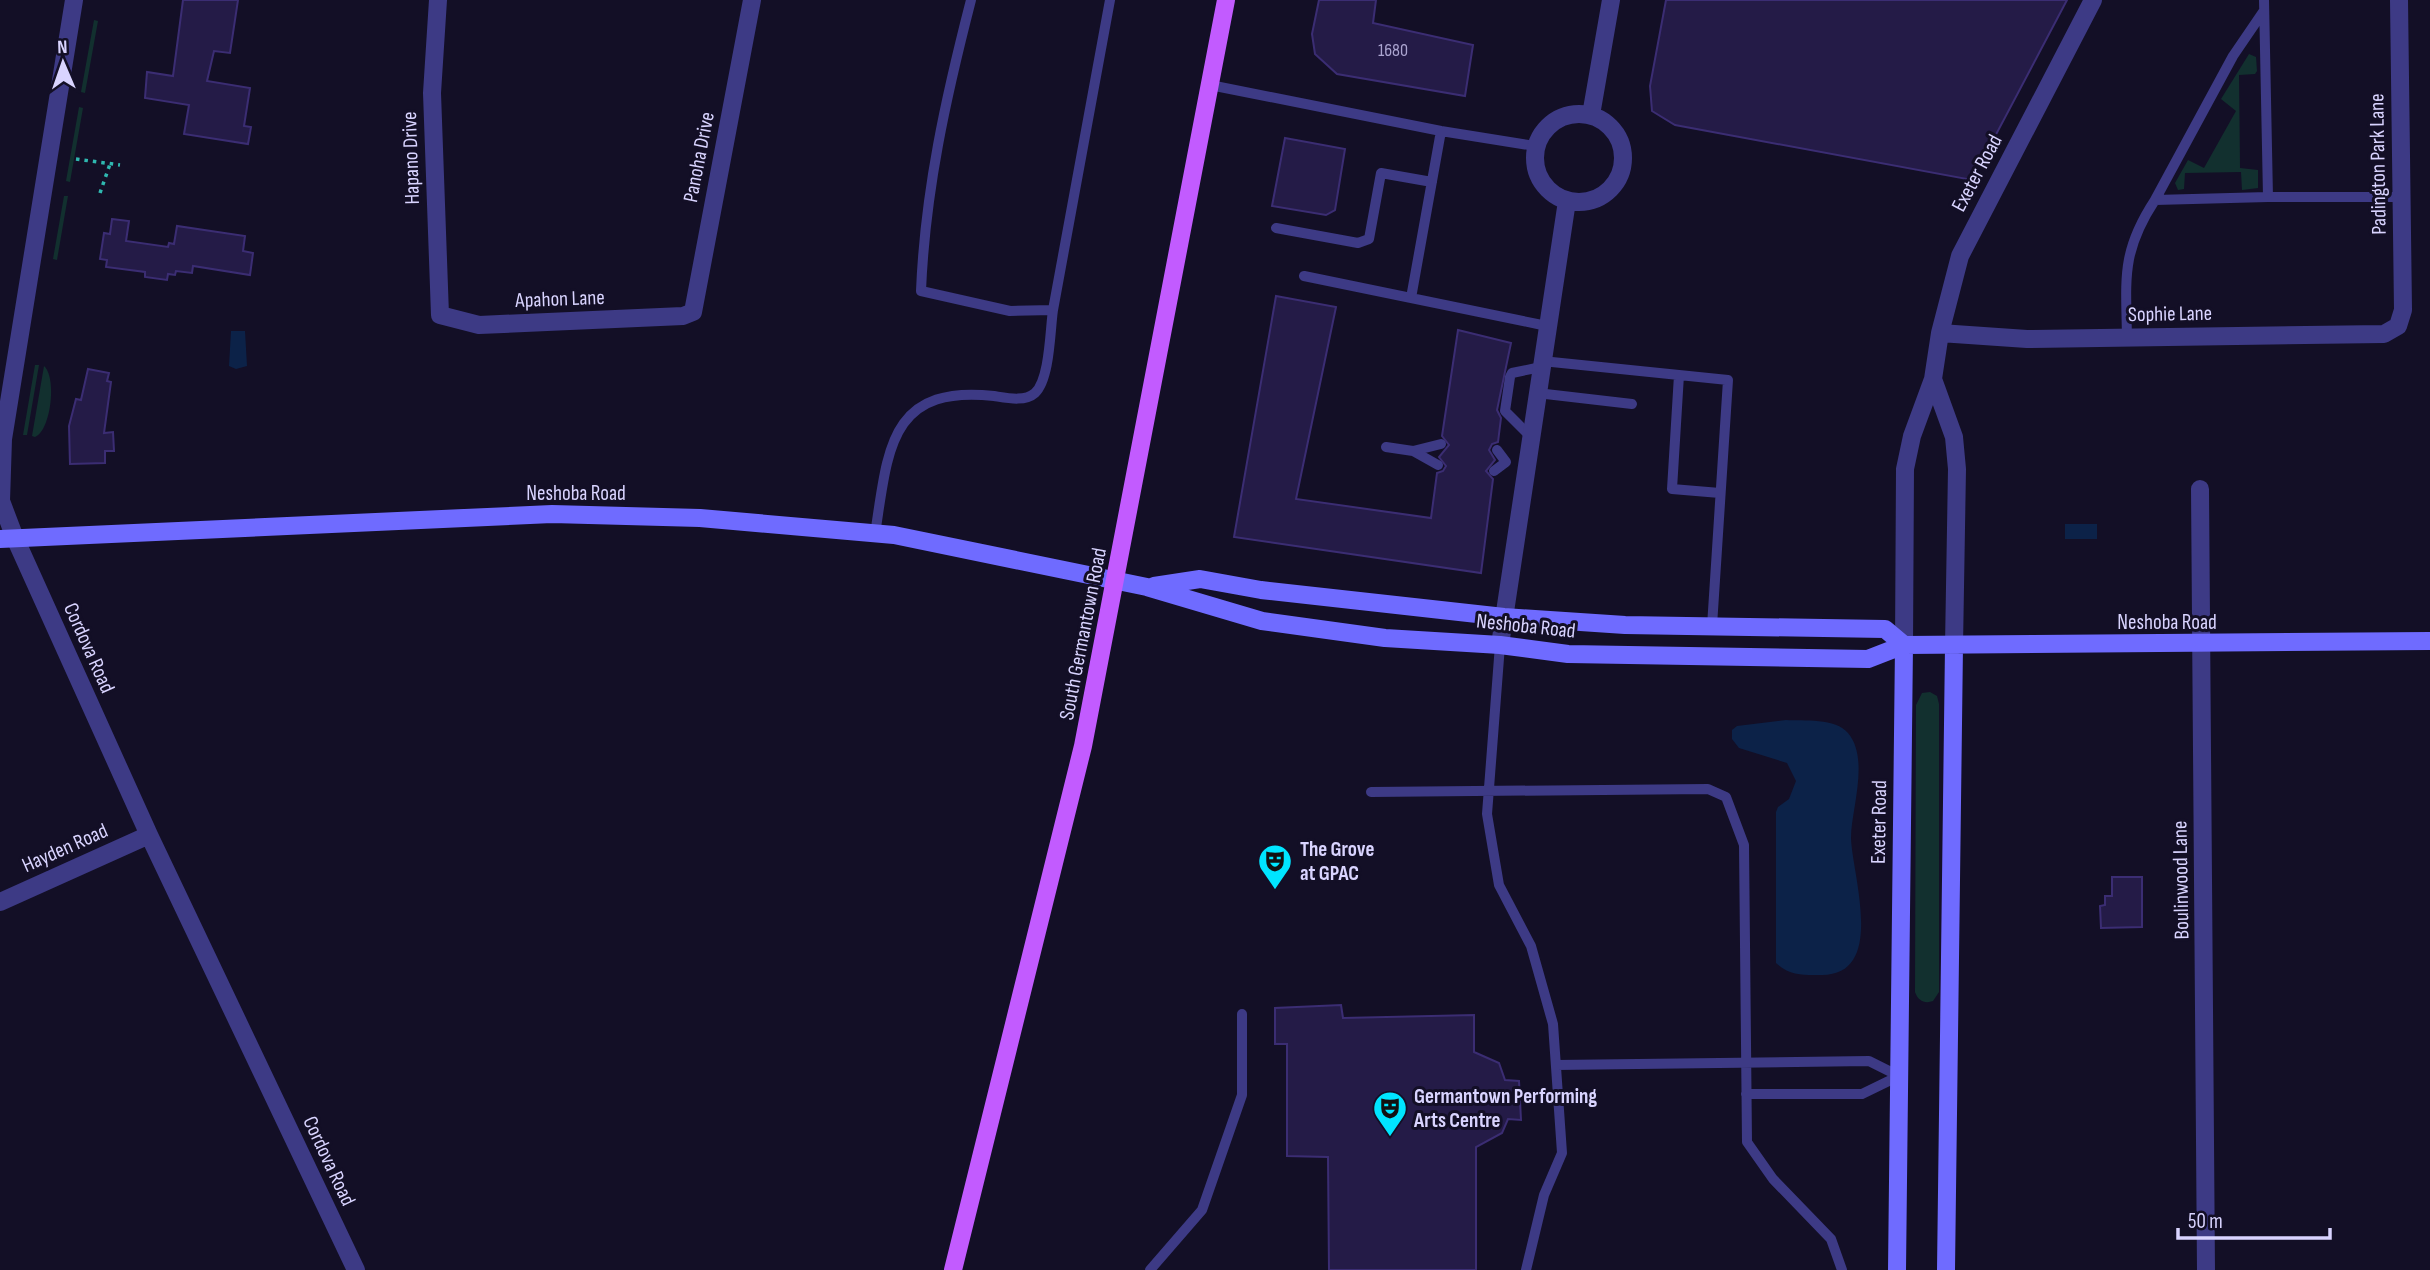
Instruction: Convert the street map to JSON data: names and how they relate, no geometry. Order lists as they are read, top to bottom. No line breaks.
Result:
{"streets":{"main road":["South Germantown Road"],"street":["Panoha Drive","Hapano Drive","Padington Park Lane","Exeter Road","Apahon Lane","Sophie Lane","Neshoba Road","Cordova Road","Hayden Road","Boulinwood Lane"]},"crossings":[["Panoha Drive","Apahon Lane"],["Hapano Drive","Apahon Lane"],["Padington Park Lane","Sophie Lane"],["Exeter Road","Sophie Lane"],["Exeter Road","Neshoba Road"],["Neshoba Road","South Germantown Road"],["Neshoba Road","Cordova Road"],["Neshoba Road","Boulinwood Lane"],["Cordova Road","Hayden Road"]],"places":{"theatre":["The Grove at GPAC","Germantown Performing Arts Centre"]},"house_numbers":["1680"],"scale_bar":"50 m","north":"top"}
